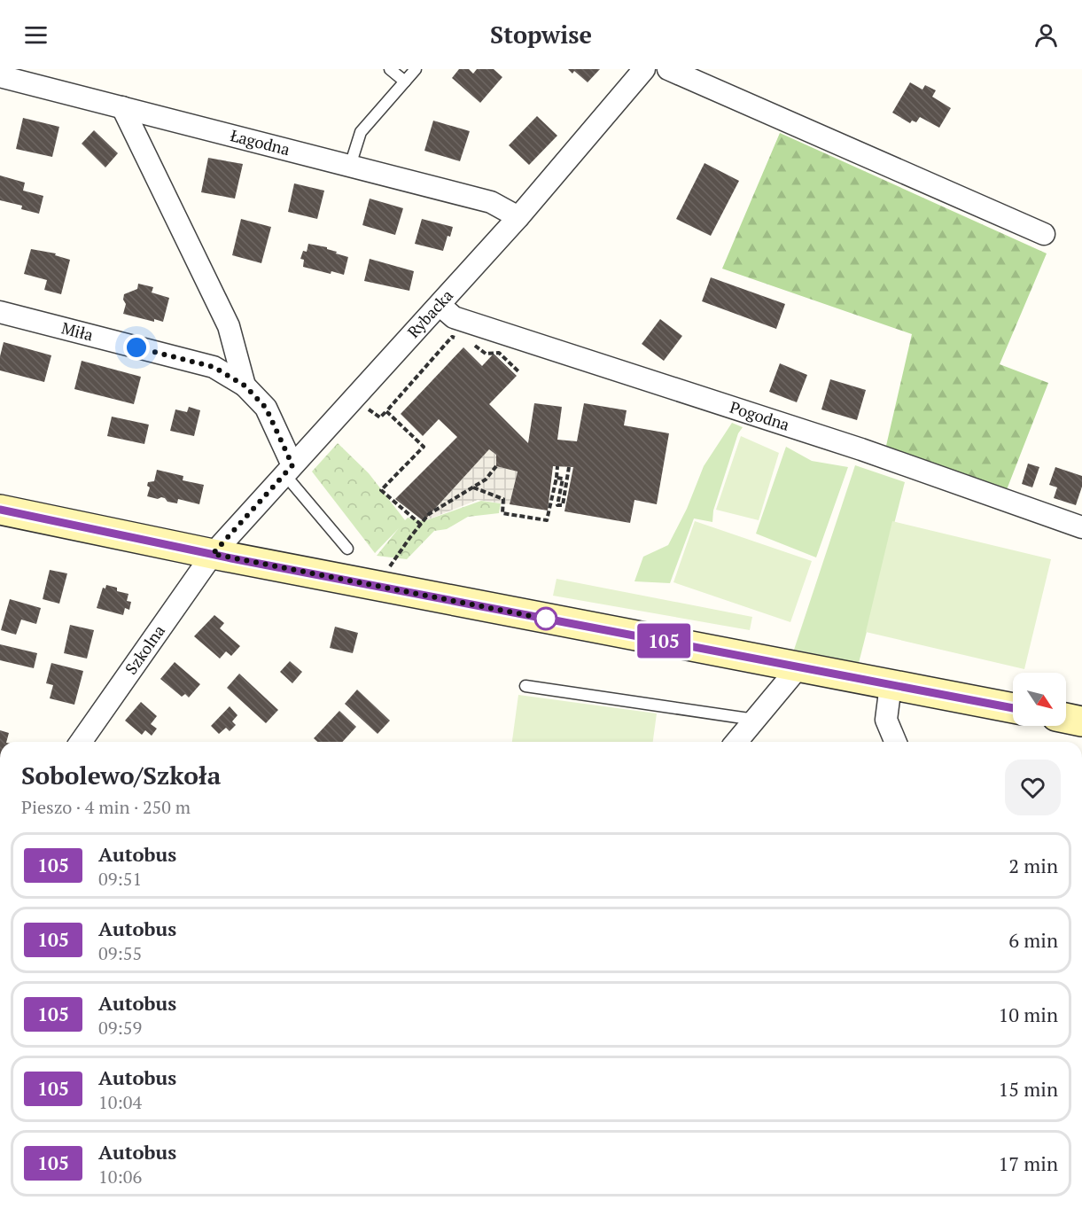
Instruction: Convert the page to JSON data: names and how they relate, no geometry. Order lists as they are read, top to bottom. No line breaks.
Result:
{"streets":{"street":["Łagodna","Rybacka","Miła","Pogodna","Szkolna"]},"crossings":[["Łagodna","Rybacka"],["Rybacka","Miła"],["Rybacka","Pogodna"],["Rybacka","Szkolna"]],"lines":["bus line 105"],"north":"bottom right","page":{"header":"Stopwise","on_map":"105","heading":["Sobolewo/Szkoła","Pieszo · 4 min · 250 m"],"list":[{"mark":"105","name":"Autobus","note":"09:51","value":"2 min"},{"mark":"105","name":"Autobus","note":"09:55","value":"6 min"},{"mark":"105","name":"Autobus","note":"09:59","value":"10 min"},{"mark":"105","name":"Autobus","note":"10:04","value":"15 min"},{"mark":"105","name":"Autobus","note":"10:06","value":"17 min"}]}}
